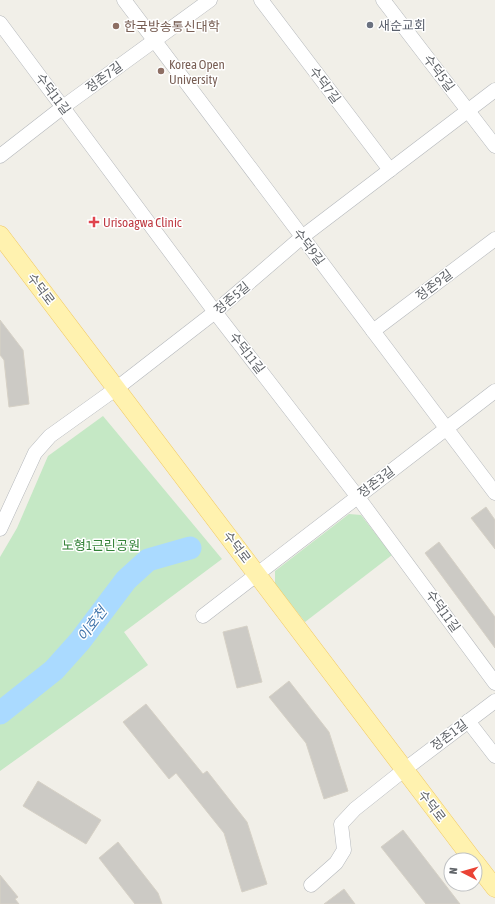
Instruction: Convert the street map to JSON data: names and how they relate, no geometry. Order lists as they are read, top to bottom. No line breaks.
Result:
{"streets":{"main road":["수덕로"],"street":["수덕5길","정존7길","수덕7길","수덕11길","수덕9길","정존9길","정존5길","정존3길","정존1길"]},"crossings":[["수덕5길","정존5길"],["정존7길","수덕11길"],["정존7길","수덕9길"],["수덕7길","정존5길"],["수덕11길","정존5길"],["수덕11길","정존3길"],["수덕9길","정존9길"],["수덕9길","정존5길"],["수덕9길","정존3길"],["수덕로","정존5길"],["수덕로","정존3길"],["수덕로","정존1길"]],"water":["이호천"],"parks":["노형1근린공원"],"places":{"other":["새순교회","한국방송통신대학","Korea Open University"],"health":["Urisoagwa Clinic"]},"north":"left"}
